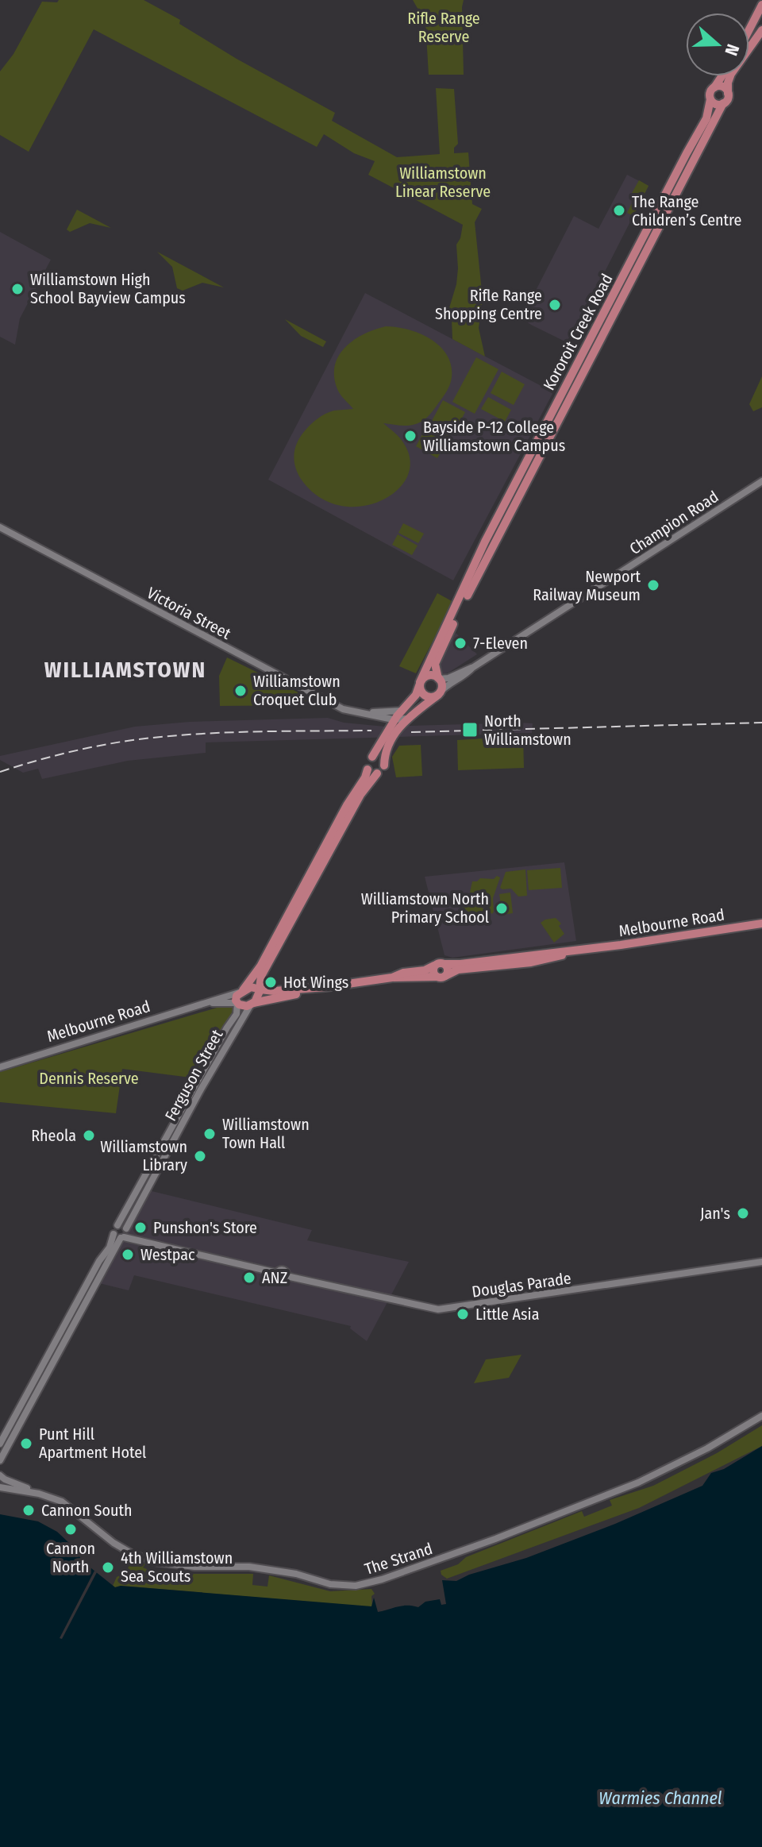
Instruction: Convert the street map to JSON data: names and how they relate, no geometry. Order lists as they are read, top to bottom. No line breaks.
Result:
{"streets":{"main road":["Kororoit Creek Road","Melbourne Road"],"street":["Champion Road","Victoria Street","Ferguson Street","Douglas Parade","The Strand"]},"crossings":[["Kororoit Creek Road","Champion Road"],["Melbourne Road","Ferguson Street"],["Ferguson Street","Douglas Parade"]],"districts":["WILLIAMSTOWN"],"water":["Warmies Channel"],"parks":["Rifle Range Reserve","Williamstown Linear Reserve","Dennis Reserve"],"places":{"other":["The Range Children’s Centre","Williamstown High School Bayview Campus","Rifle Range Shopping Centre","Bayside P-12 College Williamstown Campus","Newport Railway Museum","7-Eleven","Williamstown Croquet Club","Williamstown North Primary School","Hot Wings","Williamstown Town Hall","Rheola","Williamstown Library","Jan's","Punshon's Store","Westpac","ANZ","Little Asia","Punt Hill Apartment Hotel","Cannon South","Cannon North","4th Williamstown Sea Scouts"],"transit":["North Williamstown"]},"north":"right"}
